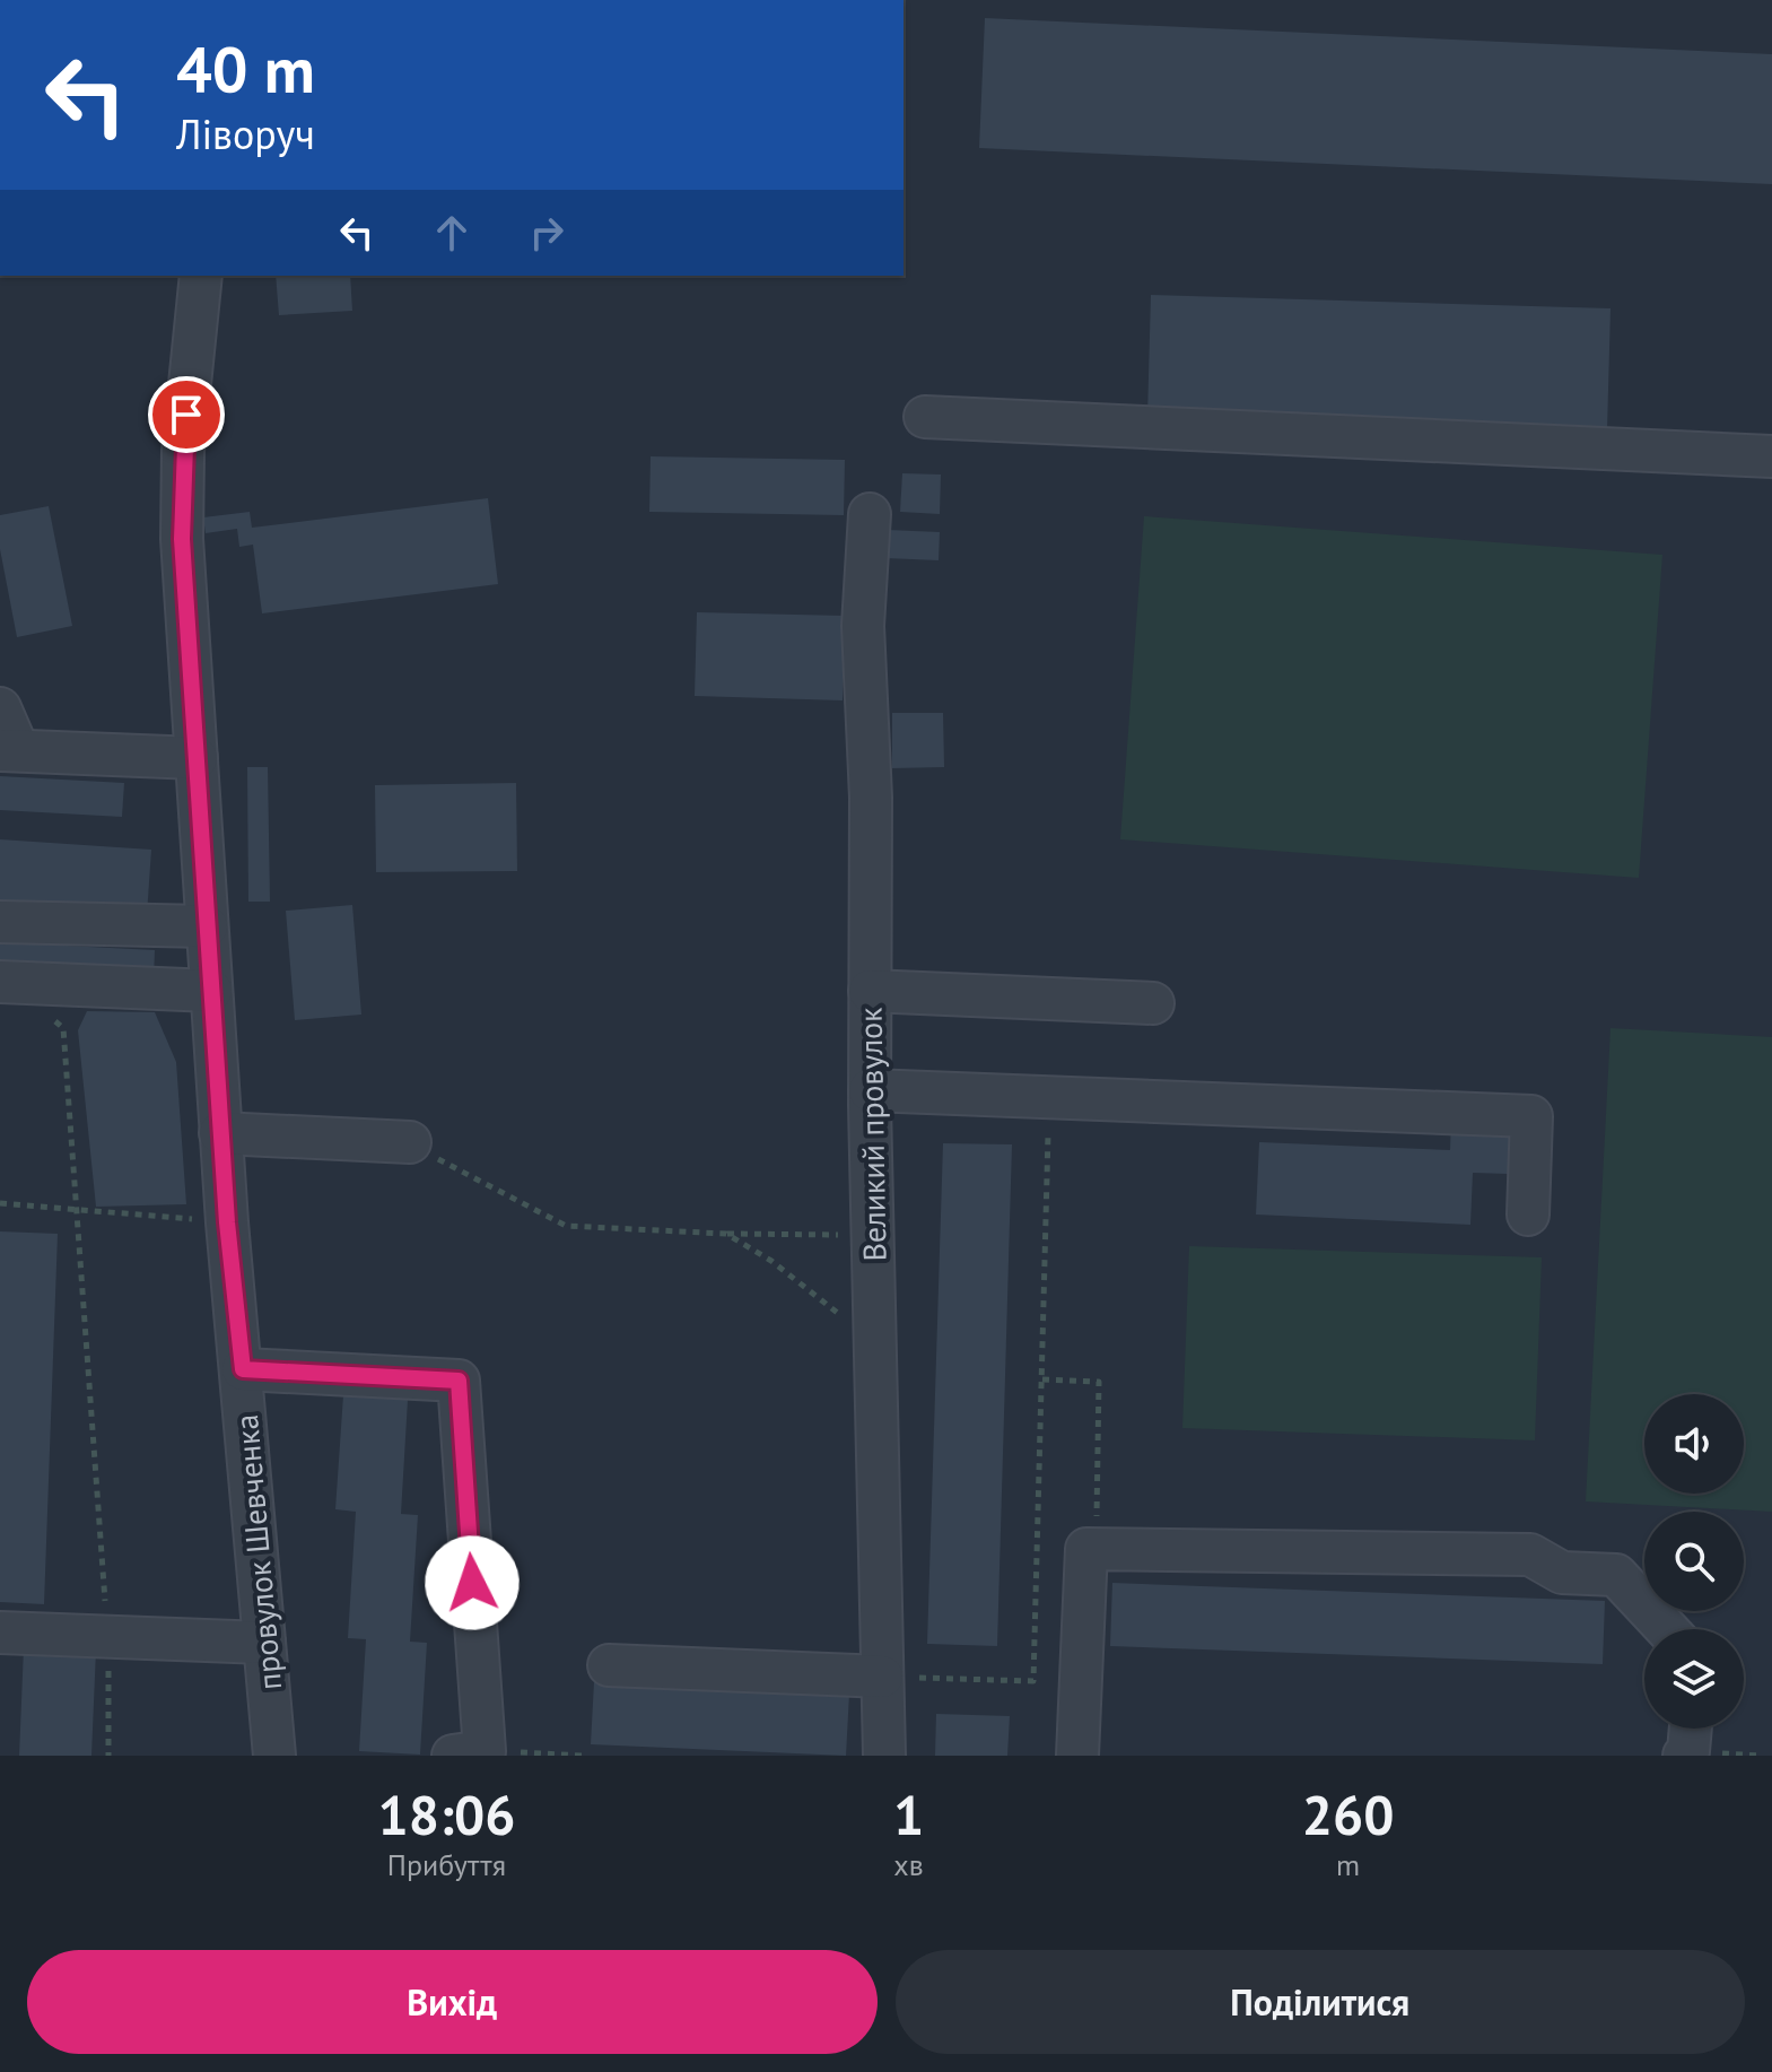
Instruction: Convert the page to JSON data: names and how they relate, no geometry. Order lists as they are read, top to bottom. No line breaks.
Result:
{"streets":{"street":["Великий провулок","провулок Шевченка"]},"page":{"turn":["40 m","Ліворуч"],"eta":["18:06","Прибуття","1","хв","260","m"],"buttons":["Вихід","Поділитися"]}}
